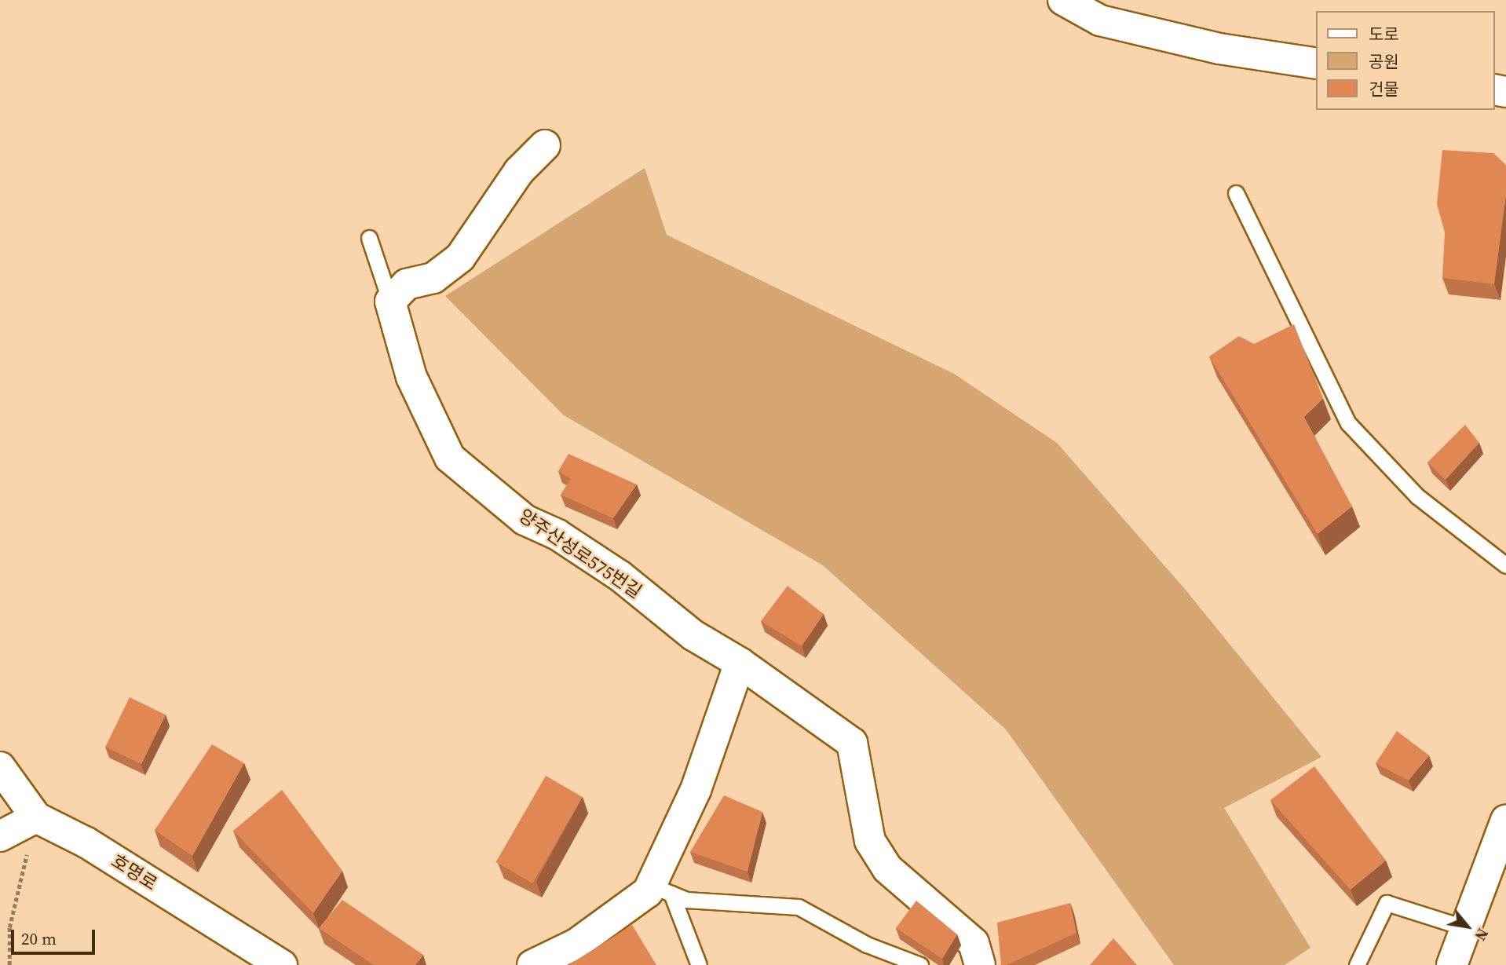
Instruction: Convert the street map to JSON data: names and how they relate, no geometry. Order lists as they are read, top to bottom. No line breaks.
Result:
{"streets":{"street":["양주산성로575번길","호명로"]},"legend":["도로","공원","건물"],"scale_bar":"20 m","north":"bottom right"}
